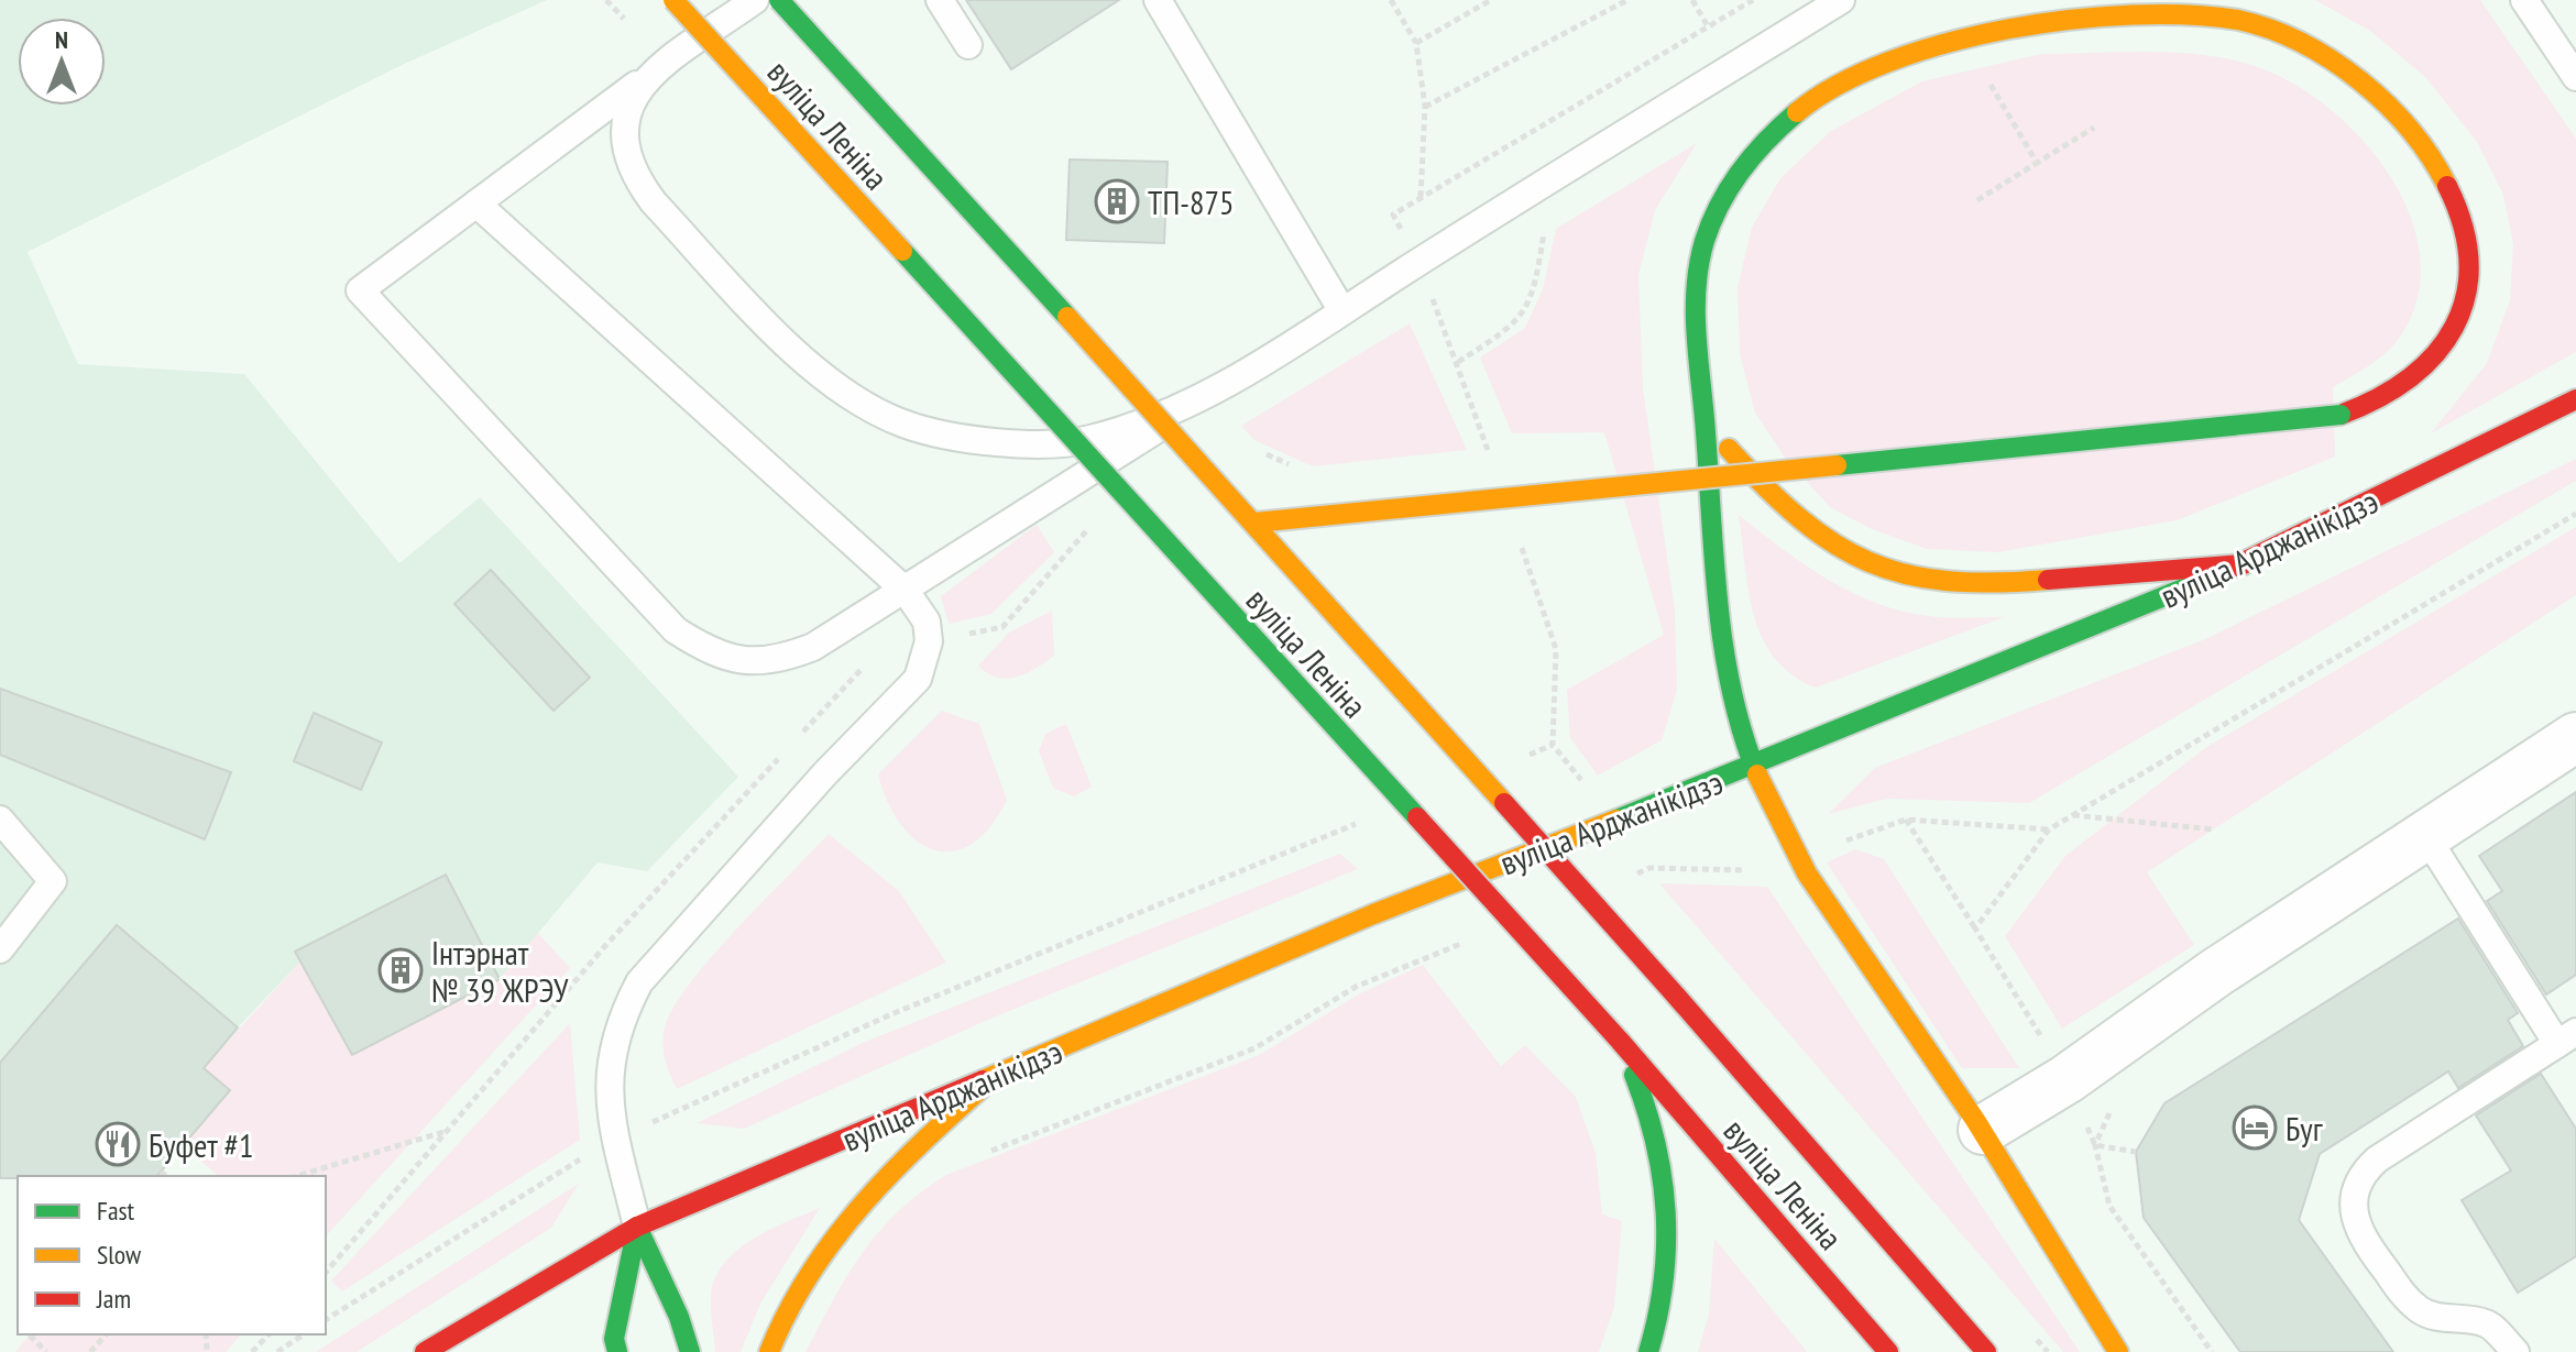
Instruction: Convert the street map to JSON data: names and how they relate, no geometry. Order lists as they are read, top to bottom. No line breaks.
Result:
{"streets":{"main road":["вуліца Леніна","вуліца Арджанікідзэ"]},"places":{"building":["ТП-875","Інтэрнат № 39 ЖРЭУ"],"hotel":["Буг"],"restaurant":["Буфет #1"]},"legend":["Fast","Slow","Jam"],"north":"top"}
